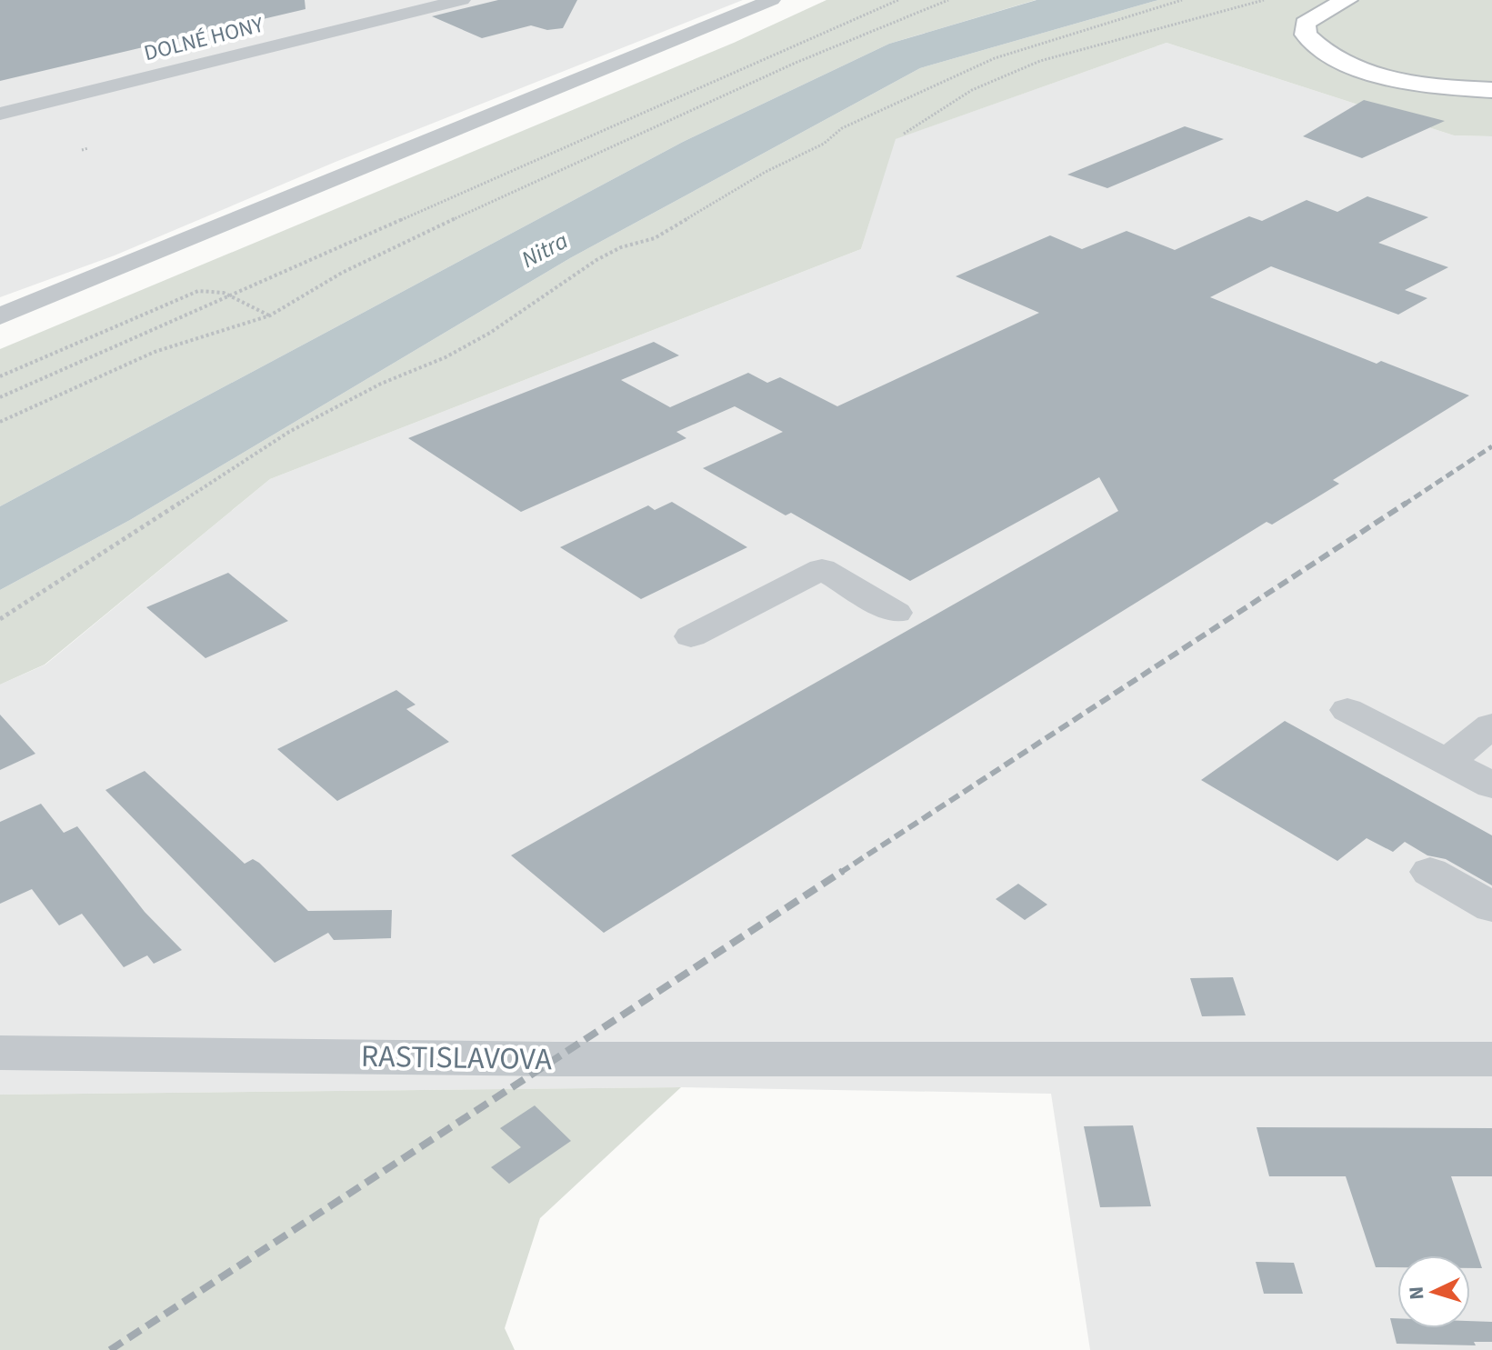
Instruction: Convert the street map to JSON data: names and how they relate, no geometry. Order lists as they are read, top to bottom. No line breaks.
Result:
{"streets":{"street":["DOLNÉ HONY","RASTISLAVOVA"]},"water":["Nitra"],"north":"left"}
